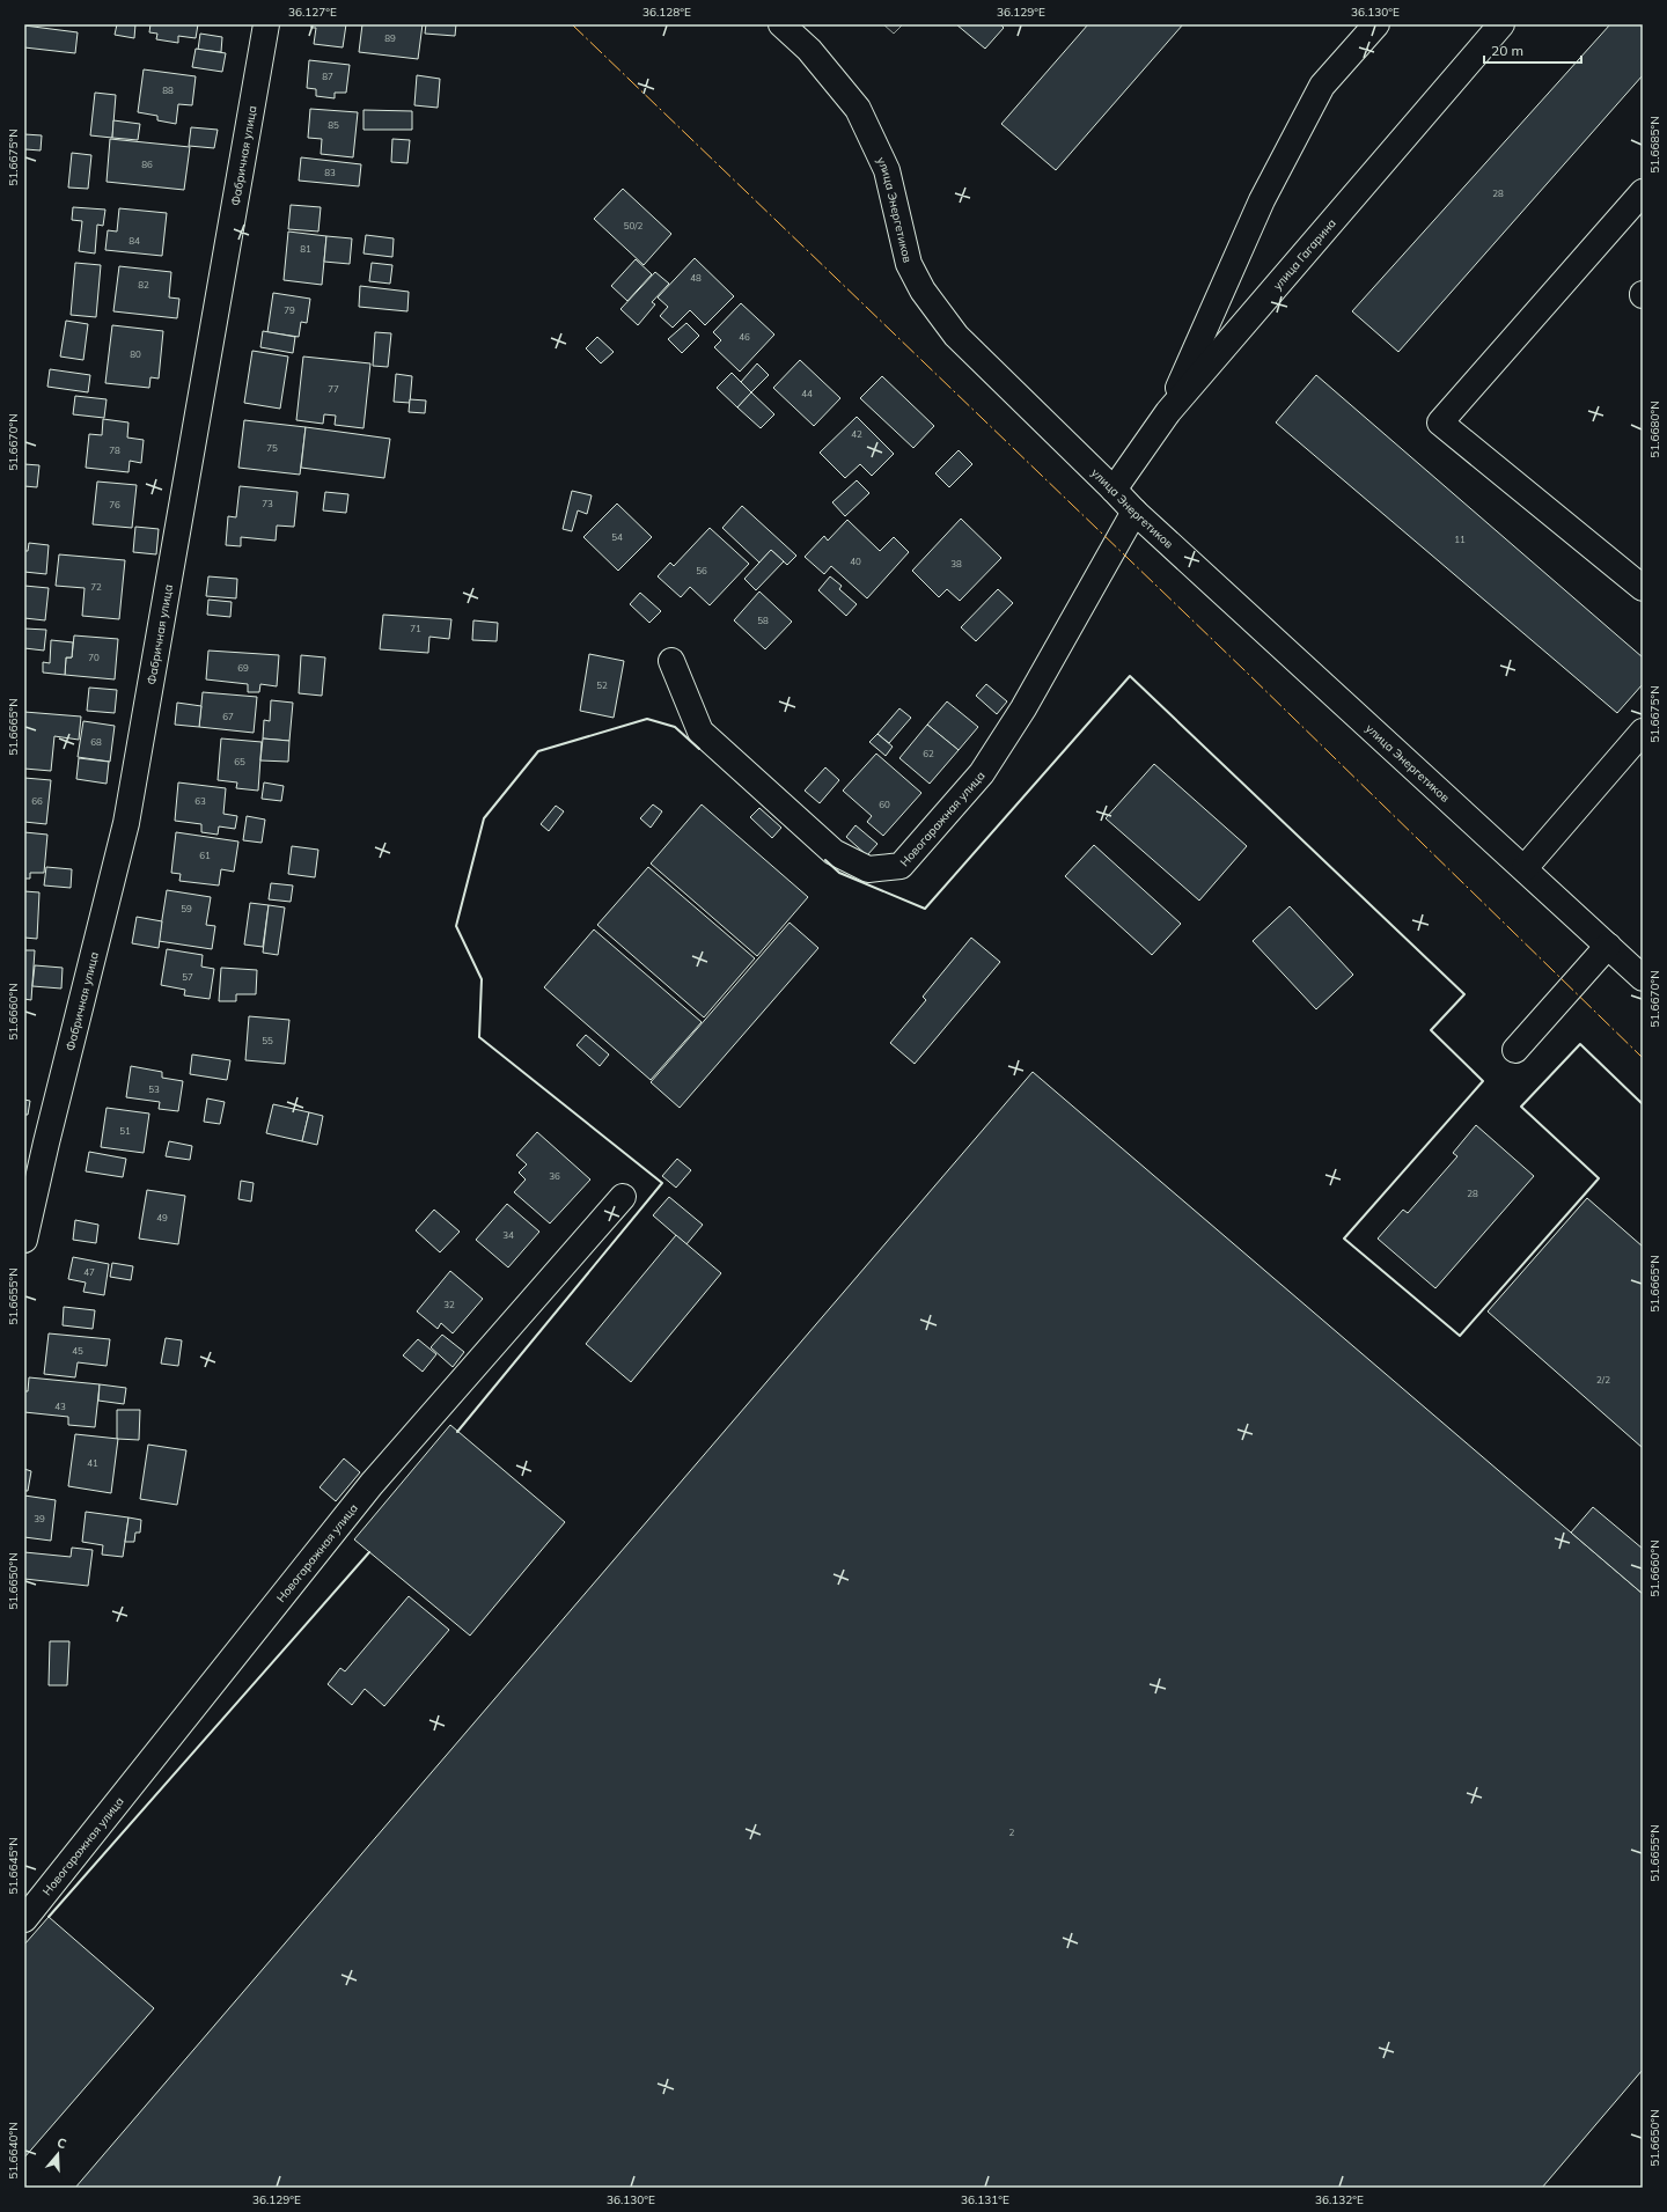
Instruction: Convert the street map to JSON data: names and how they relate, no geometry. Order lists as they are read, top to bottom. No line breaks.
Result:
{"streets":{"street":["Фабричная улица","улица Энергетиков","улица Гагарина","Новогаражная улица"]},"crossings":[["улица Энергетиков","улица Гагарина"],["улица Энергетиков","Новогаражная улица"]],"house_numbers":["89","87","88","85","86","83","28","50/2","84","81","48","82","79","46","80","77","44","42","75","78","73","76","54","11","40","38","56","72","58","71","70","69","52","67","68","62","65","66","63","60","61","59","57","55","53","51","36","28","49","34","47","32","45","2/2","43","41","39","2"],"scale_bar":"20 m","north":"top","coordinates":["36.127°E","36.128°E","36.129°E","36.130°E","51.6685°N","51.6675°N","51.6680°N","51.6670°N","51.6665°N","51.6660°N","51.6655°N","51.6650°N","51.6645°N","51.6640°N","36.131°E","36.132°E"]}
